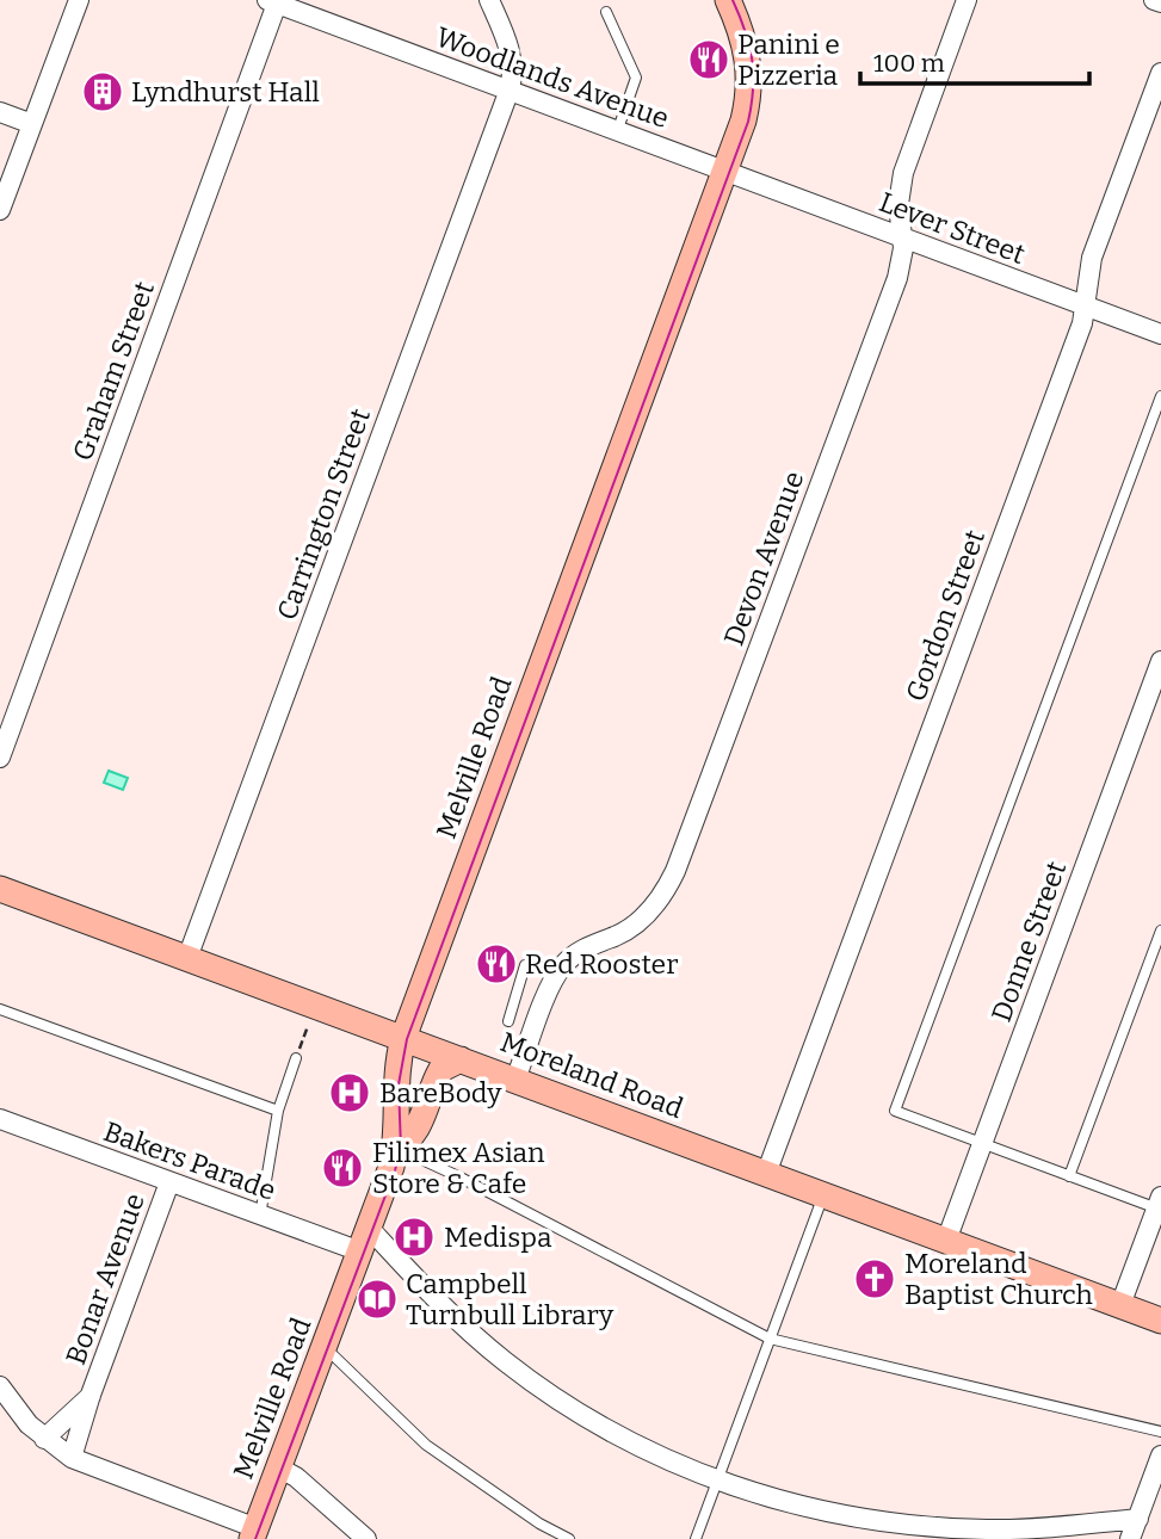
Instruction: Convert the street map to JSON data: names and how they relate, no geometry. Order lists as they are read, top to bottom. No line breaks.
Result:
{"streets":{"main road":["Melville Road","Moreland Road"],"street":["Woodlands Avenue","Lever Street","Graham Street","Carrington Street","Devon Avenue","Gordon Street","Donne Street","Bakers Parade","Bonar Avenue"]},"crossings":[["Woodlands Avenue","Lever Street"],["Woodlands Avenue","Graham Street"],["Woodlands Avenue","Carrington Street"],["Woodlands Avenue","Melville Road"],["Lever Street","Devon Avenue"],["Lever Street","Gordon Street"],["Lever Street","Melville Road"],["Carrington Street","Moreland Road"],["Devon Avenue","Moreland Road"],["Gordon Street","Moreland Road"],["Melville Road","Moreland Road"],["Melville Road","Bakers Parade"],["Donne Street","Moreland Road"],["Bakers Parade","Bonar Avenue"]],"places":{"restaurant":["Panini e Pizzeria","Red Rooster","Filimex Asian Store & Cafe"],"building":["Lyndhurst Hall"],"hospital":["BareBody","Medispa"],"church":["Moreland Baptist Church"],"library":["Campbell Turnbull Library"]},"scale_bar":"100 m"}
